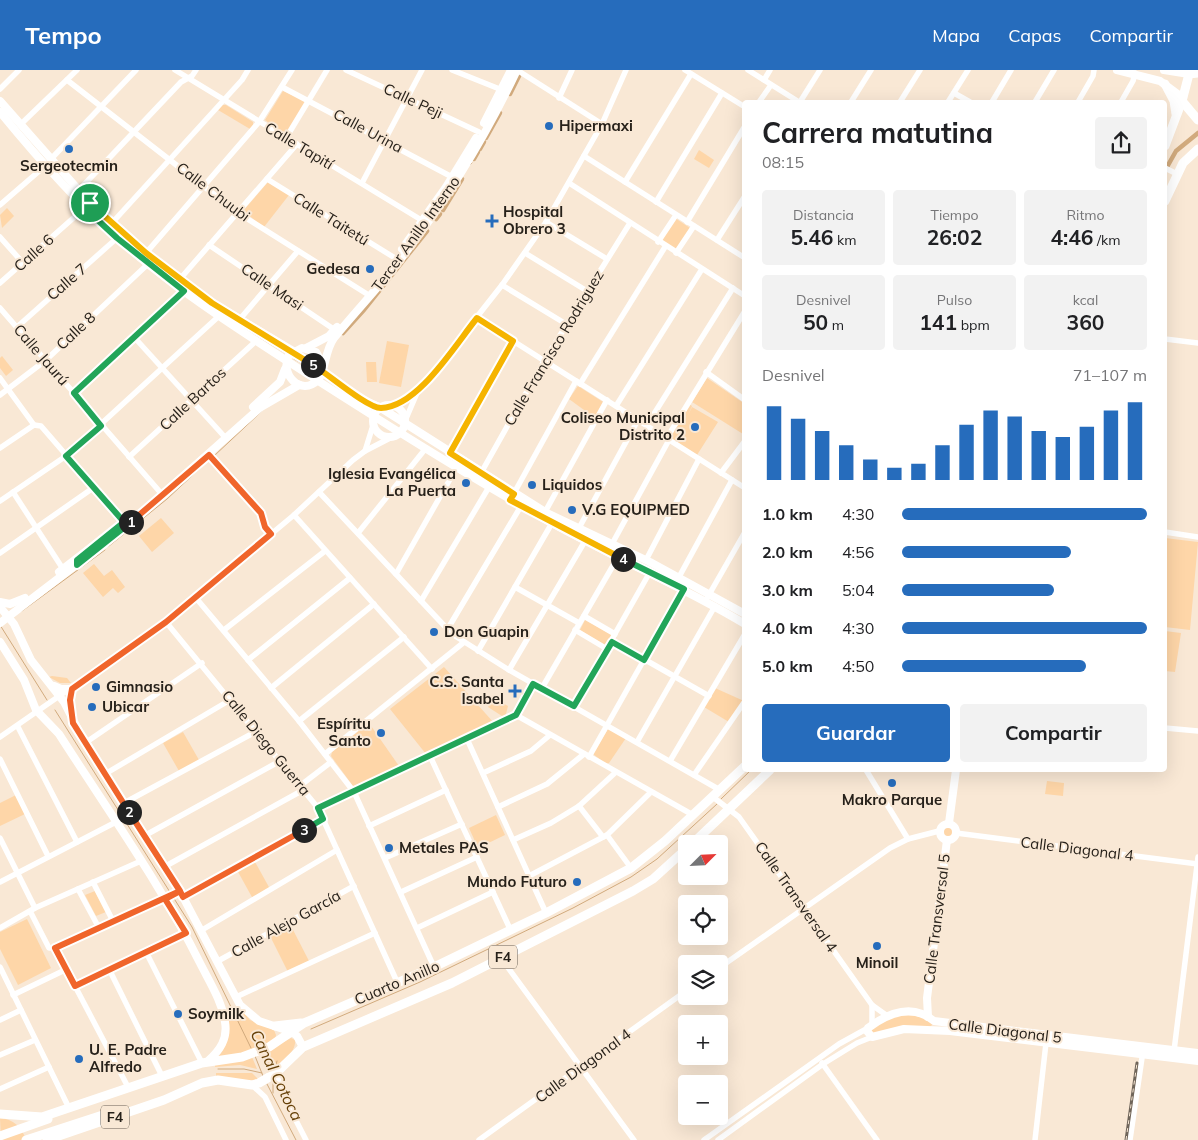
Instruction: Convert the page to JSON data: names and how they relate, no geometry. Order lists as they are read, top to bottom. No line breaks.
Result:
{"streets":{"highway":["F4","Cuarto Anillo"],"main road":["Tercer Anillo Interno","Calle Transversal 5","Calle Diagonal 5"],"street":["Calle Peji","Calle Urina","Calle Tapití","Calle Chuubi","Calle Taitetú","Calle 6","Calle 7","Calle Masi","Calle 8","Calle Francisco Rodriguez","Calle Jaurú","Calle Bartos","Calle Diego Guerra","Calle Diagonal 4","Calle Transversal 4","Calle Alejo García"]},"crossings":[["Calle Peji","Tercer Anillo Interno"],["Calle Urina","Tercer Anillo Interno"],["Calle Tapití","Tercer Anillo Interno"],["Calle Chuubi","Tercer Anillo Interno"],["Calle Taitetú","Tercer Anillo Interno"],["Tercer Anillo Interno","Calle Masi"],["Calle 7","Calle Jaurú"],["Calle 8","Calle Jaurú"],["Calle Jaurú","Calle Bartos"],["Calle Diego Guerra","Calle Alejo García"],["Calle Diego Guerra","Cuarto Anillo"],["Calle Diagonal 4","Calle Transversal 5"],["Calle Transversal 4","Cuarto Anillo"],["Calle Transversal 4","Calle Diagonal 5"],["Calle Transversal 5","Calle Diagonal 5"],["F4","Cuarto Anillo"]],"water":["Canal Cotoca"],"places":{"other":["Hipermaxi","Sergeotecmin","Gedesa","Coliseo Municipal Distrito 2","Iglesia Evangélica La Puerta","Liquidos","V.G EQUIPMED","Don Guapin","Gimnasio","Ubicar","Espíritu Santo","Makro Parque","Metales PAS","Mundo Futuro","Minoil","Soymilk","U. E. Padre Alfredo"],"health":["Hospital Obrero 3","C.S. Santa Isabel"]},"north":"top right","page":{"header":"Tempo","nav":["Mapa","Capas","Compartir"],"heading":["Carrera matutina","08:15"],"stats":[["Distancia","5.46 km"],["Tiempo","26:02"],["Ritmo","4:46 /km"],["Desnivel","50 m"],["Pulso","141 bpm"],["kcal","360"]],"pins":["5","1","4","2","3"],"chart":["Desnivel","71–107 m"],"list":[{"name":"1.0 km","note":"4:30"},{"name":"2.0 km","note":"4:56"},{"name":"3.0 km","note":"5:04"},{"name":"4.0 km","note":"4:30"},{"name":"5.0 km","note":"4:50"}],"buttons":["Guardar","Compartir"],"map_buttons":["+","−"]}}
